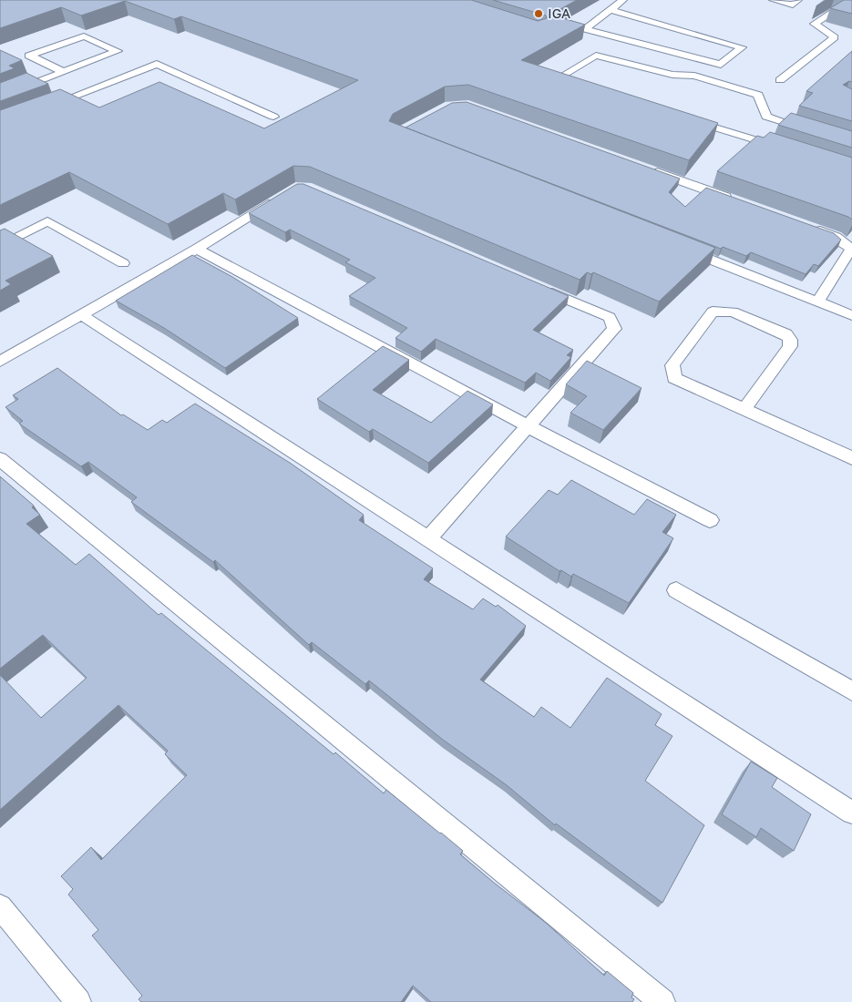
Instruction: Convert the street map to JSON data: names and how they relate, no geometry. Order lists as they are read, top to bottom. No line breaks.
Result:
{"places":["IGA"]}
